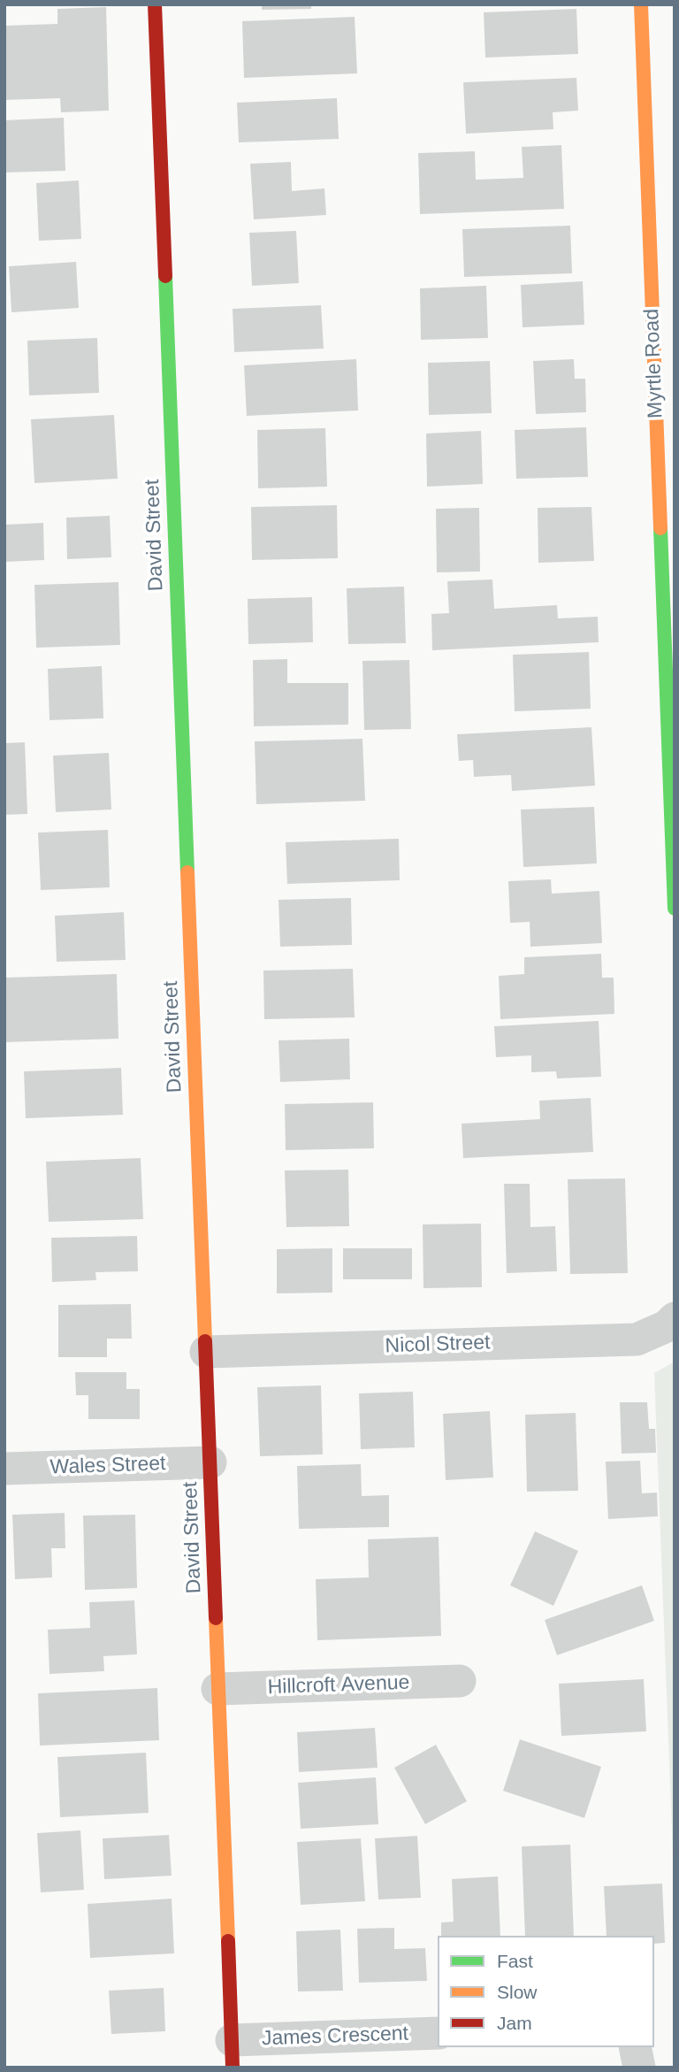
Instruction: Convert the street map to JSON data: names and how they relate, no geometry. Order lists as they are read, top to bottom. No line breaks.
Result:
{"streets":{"street":["Myrtle Road","David Street","Nicol Street","Wales Street","Hillcroft Avenue","James Crescent"]},"crossings":[["David Street","Nicol Street"],["David Street","Wales Street"],["David Street","Hillcroft Avenue"],["David Street","James Crescent"]],"legend":["Fast","Slow","Jam"]}
